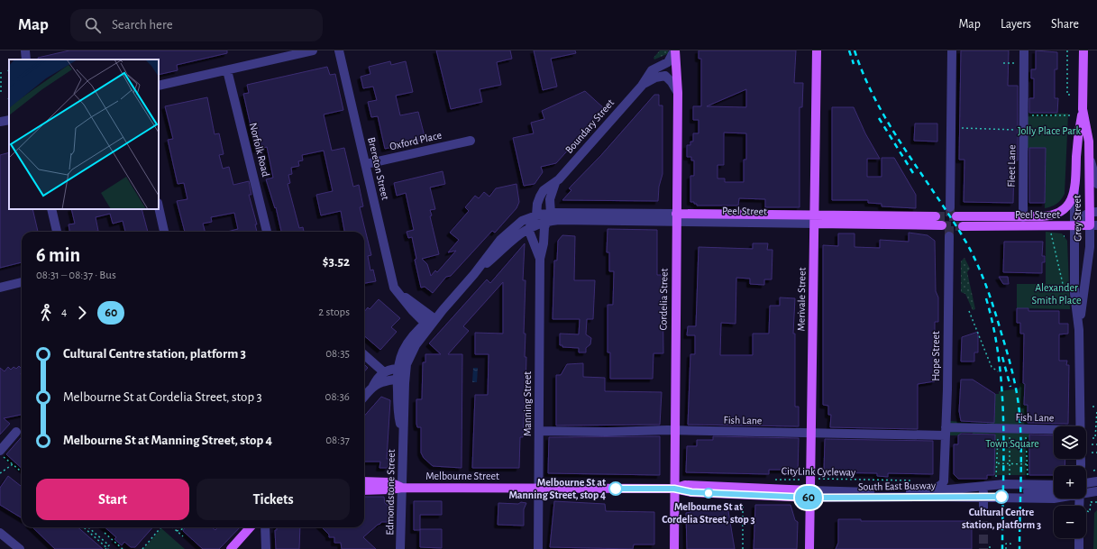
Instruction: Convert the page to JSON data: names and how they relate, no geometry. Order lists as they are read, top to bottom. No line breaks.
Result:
{"streets":{"main road":["Peel Street","Grey Street","Cordelia Street","Merivale Street","Melbourne Street"],"street":["Boundary Street","Oxford Place","Norfolk Road","Fleet Lane","Brereton Street","Hope Street","Manning Street","Fish Lane","South East Busway","Edmondstone Street"],"path":["CityLink Cycleway"]},"crossings":[["Boundary Street","Peel Street"],["Boundary Street","Cordelia Street"],["Boundary Street","Manning Street"],["Oxford Place","Brereton Street"],["Fleet Lane","Peel Street"],["Peel Street","Grey Street"],["Peel Street","Cordelia Street"],["Peel Street","Merivale Street"],["Peel Street","Manning Street"],["Cordelia Street","Fish Lane"],["Cordelia Street","Melbourne Street"],["Merivale Street","Fish Lane"],["Merivale Street","CityLink Cycleway"],["Merivale Street","Melbourne Street"],["Merivale Street","South East Busway"],["Hope Street","Fish Lane"],["Hope Street","Melbourne Street"],["Manning Street","Fish Lane"],["Manning Street","Melbourne Street"],["Melbourne Street","South East Busway"],["Melbourne Street","Edmondstone Street"]],"parks":["Jolly Place Park","Alexander Smith Place","Town Square"],"places":["Melbourne St at Manning Street, stop 4","Melbourne St at Cordelia Street, stop 3","Cultural Centre station, platform 3"],"lines":["bus line 60"],"page":{"header":"Map","search":"Search here","nav":["Map","Layers","Share"],"on_map":"60","heading":["6 min","08:31 – 08:37 · Bus","$3.52"],"legs":["4","60","2 stops"],"list":[{"name":"Cultural Centre station, platform 3","value":"08:35"},{"name":"Melbourne St at Cordelia Street, stop 3","value":"08:36"},{"name":"Melbourne St at Manning Street, stop 4","value":"08:37"}],"map_buttons":["+","−"],"buttons":["Start","Tickets"]}}
